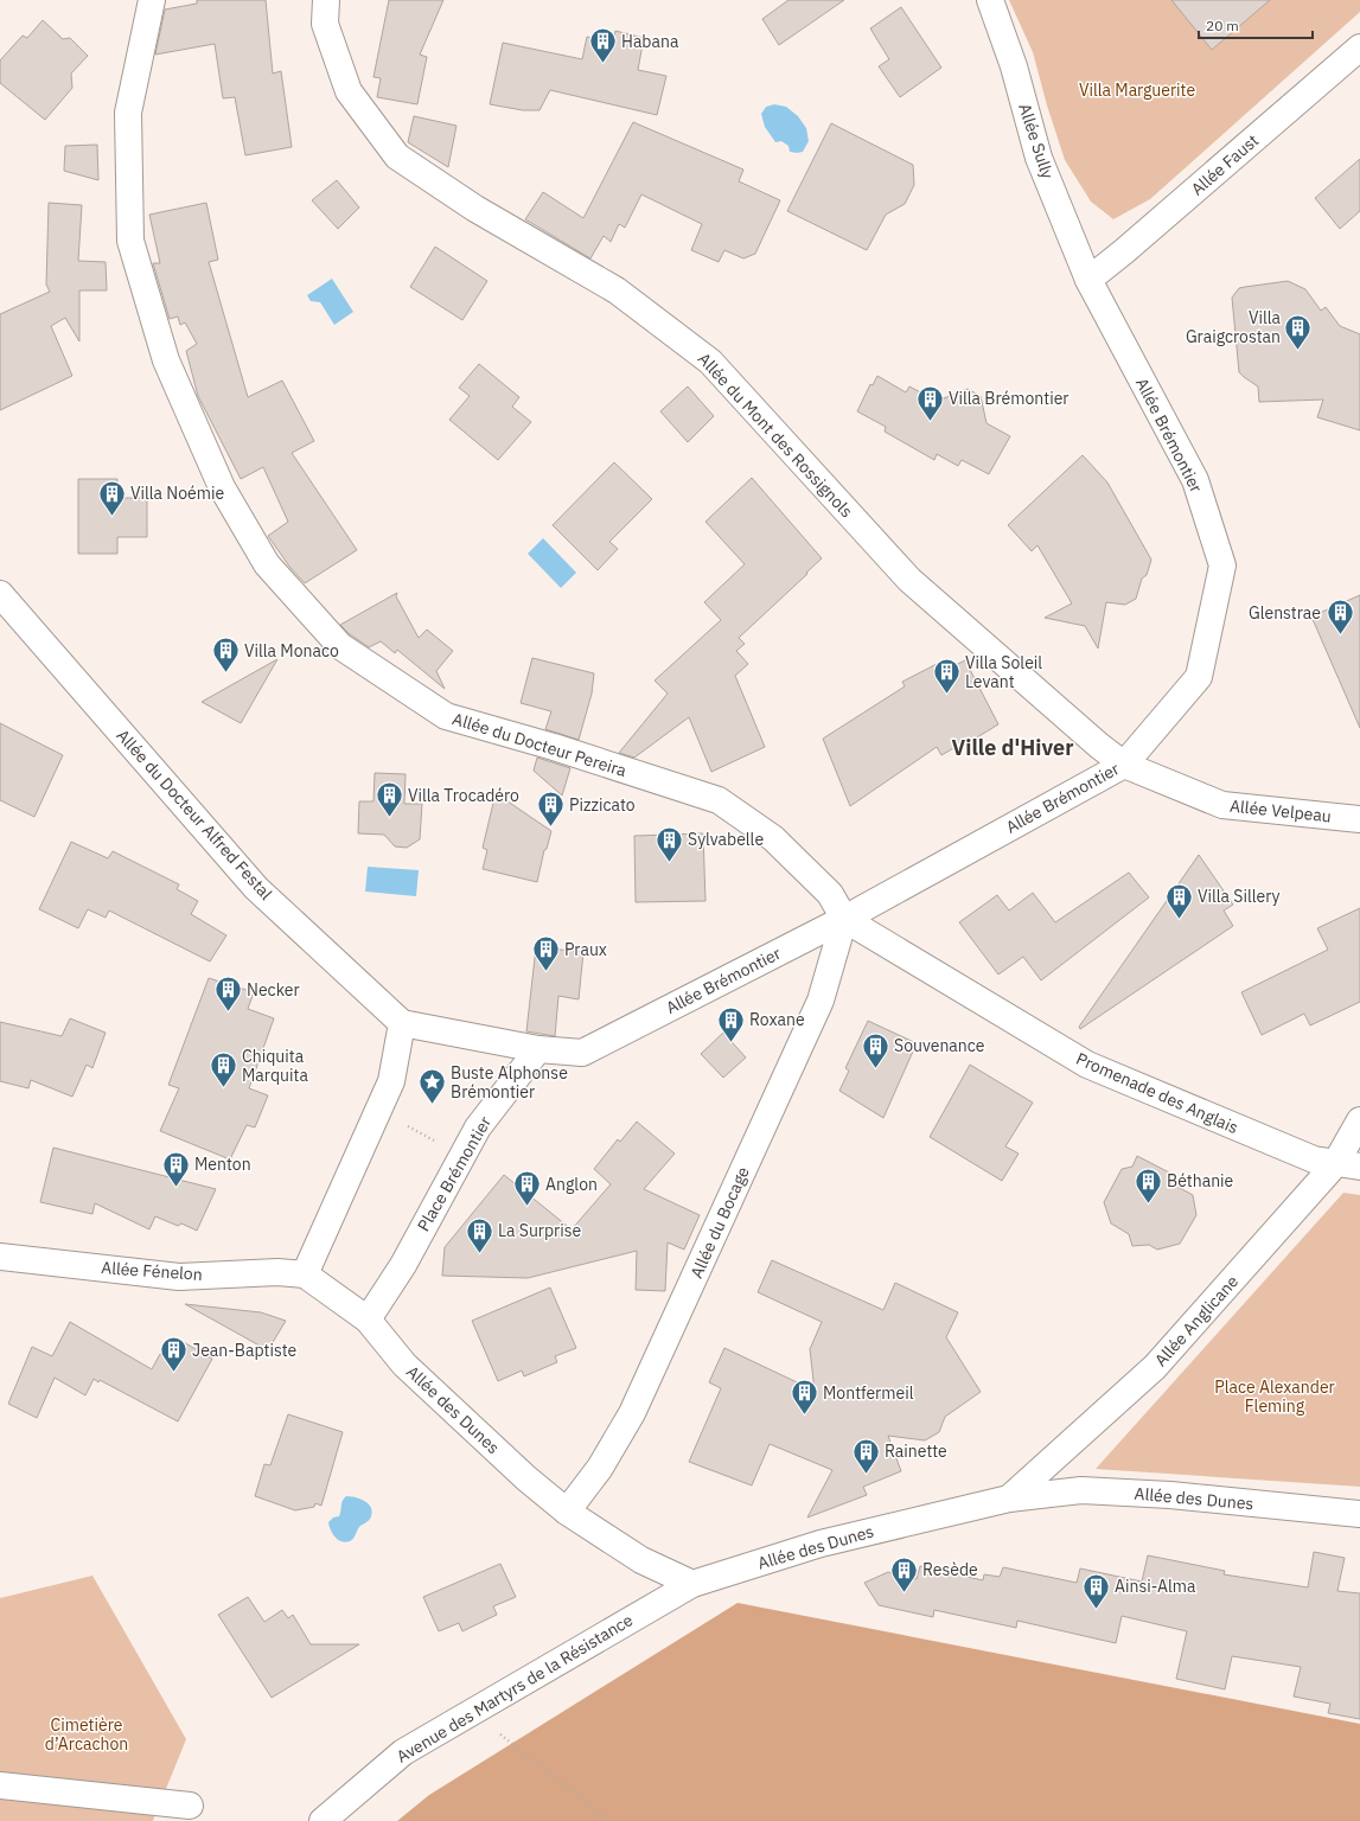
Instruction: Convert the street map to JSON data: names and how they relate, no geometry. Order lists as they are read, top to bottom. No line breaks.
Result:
{"streets":{"street":["Allée Sully","Allée Faust","Allée du Mont des Rossignols","Allée Brémontier","Allée du Docteur Pereira","Allée Velpeau","Allée du Docteur Alfred Festal","Promenade des Anglais","Place Brémontier","Allée du Bocage","Allée Fénelon","Allée Anglicane","Allée des Dunes","Avenue des Martyrs de la Résistance"]},"crossings":[["Allée Sully","Allée Faust"],["Allée Sully","Allée Brémontier"],["Allée Faust","Allée Brémontier"],["Allée du Mont des Rossignols","Allée Brémontier"],["Allée du Mont des Rossignols","Allée Velpeau"],["Allée Brémontier","Allée du Docteur Pereira"],["Allée Brémontier","Allée Velpeau"],["Allée Brémontier","Promenade des Anglais"],["Allée Brémontier","Place Brémontier"],["Allée Brémontier","Allée du Bocage"],["Allée du Docteur Pereira","Promenade des Anglais"],["Allée du Docteur Pereira","Allée du Bocage"],["Promenade des Anglais","Allée du Bocage"],["Promenade des Anglais","Allée Anglicane"],["Place Brémontier","Allée des Dunes"],["Allée du Bocage","Allée des Dunes"],["Allée Anglicane","Allée des Dunes"],["Allée des Dunes","Avenue des Martyrs de la Résistance"]],"districts":["Ville d'Hiver"],"parks":["Villa Marguerite","Place Alexander Fleming","Cimetière d’Arcachon"],"places":{"building":["Habana","Villa Graigcrostan","Villa Brémontier","Villa Noémie","Glenstrae","Villa Monaco","Villa Soleil Levant","Villa Trocadéro","Pizzicato","Sylvabelle","Villa Sillery","Praux","Necker","Roxane","Souvenance","Chiquita Marquita","Menton","Béthanie","Anglon","La Surprise","Jean-Baptiste","Montfermeil","Rainette","Resède","Ainsi-Alma"],"place":["Buste Alphonse Brémontier"]},"scale_bar":"20 m"}
